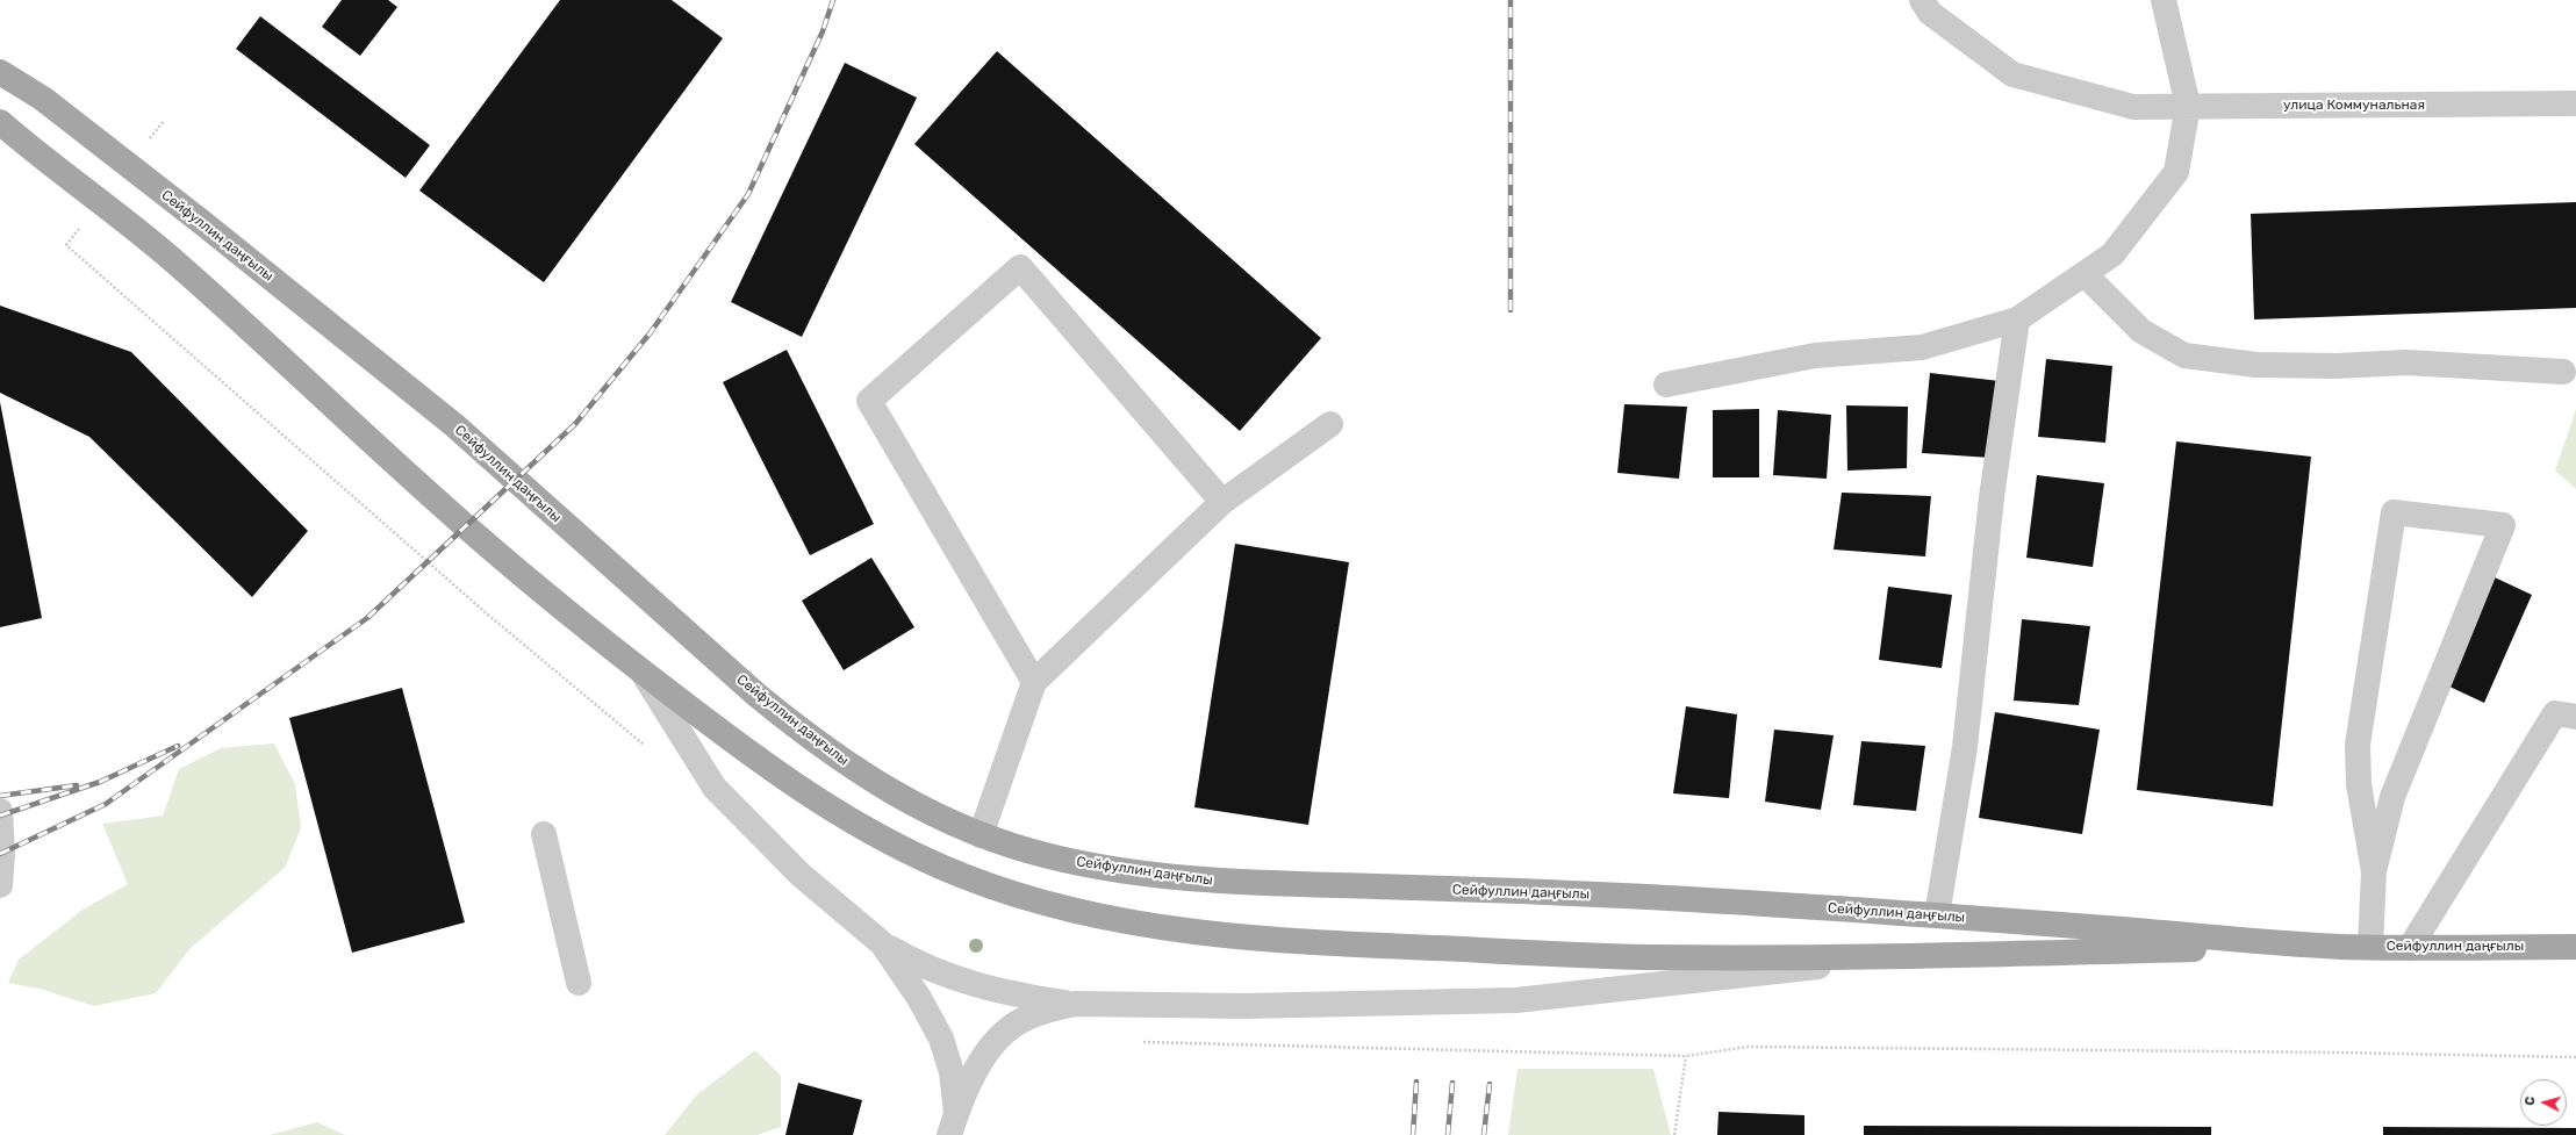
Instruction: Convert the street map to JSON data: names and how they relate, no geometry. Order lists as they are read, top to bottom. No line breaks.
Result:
{"streets":{"main road":["Сейфуллин даңғылы"],"street":["улица Коммунальная"]},"north":"left"}
